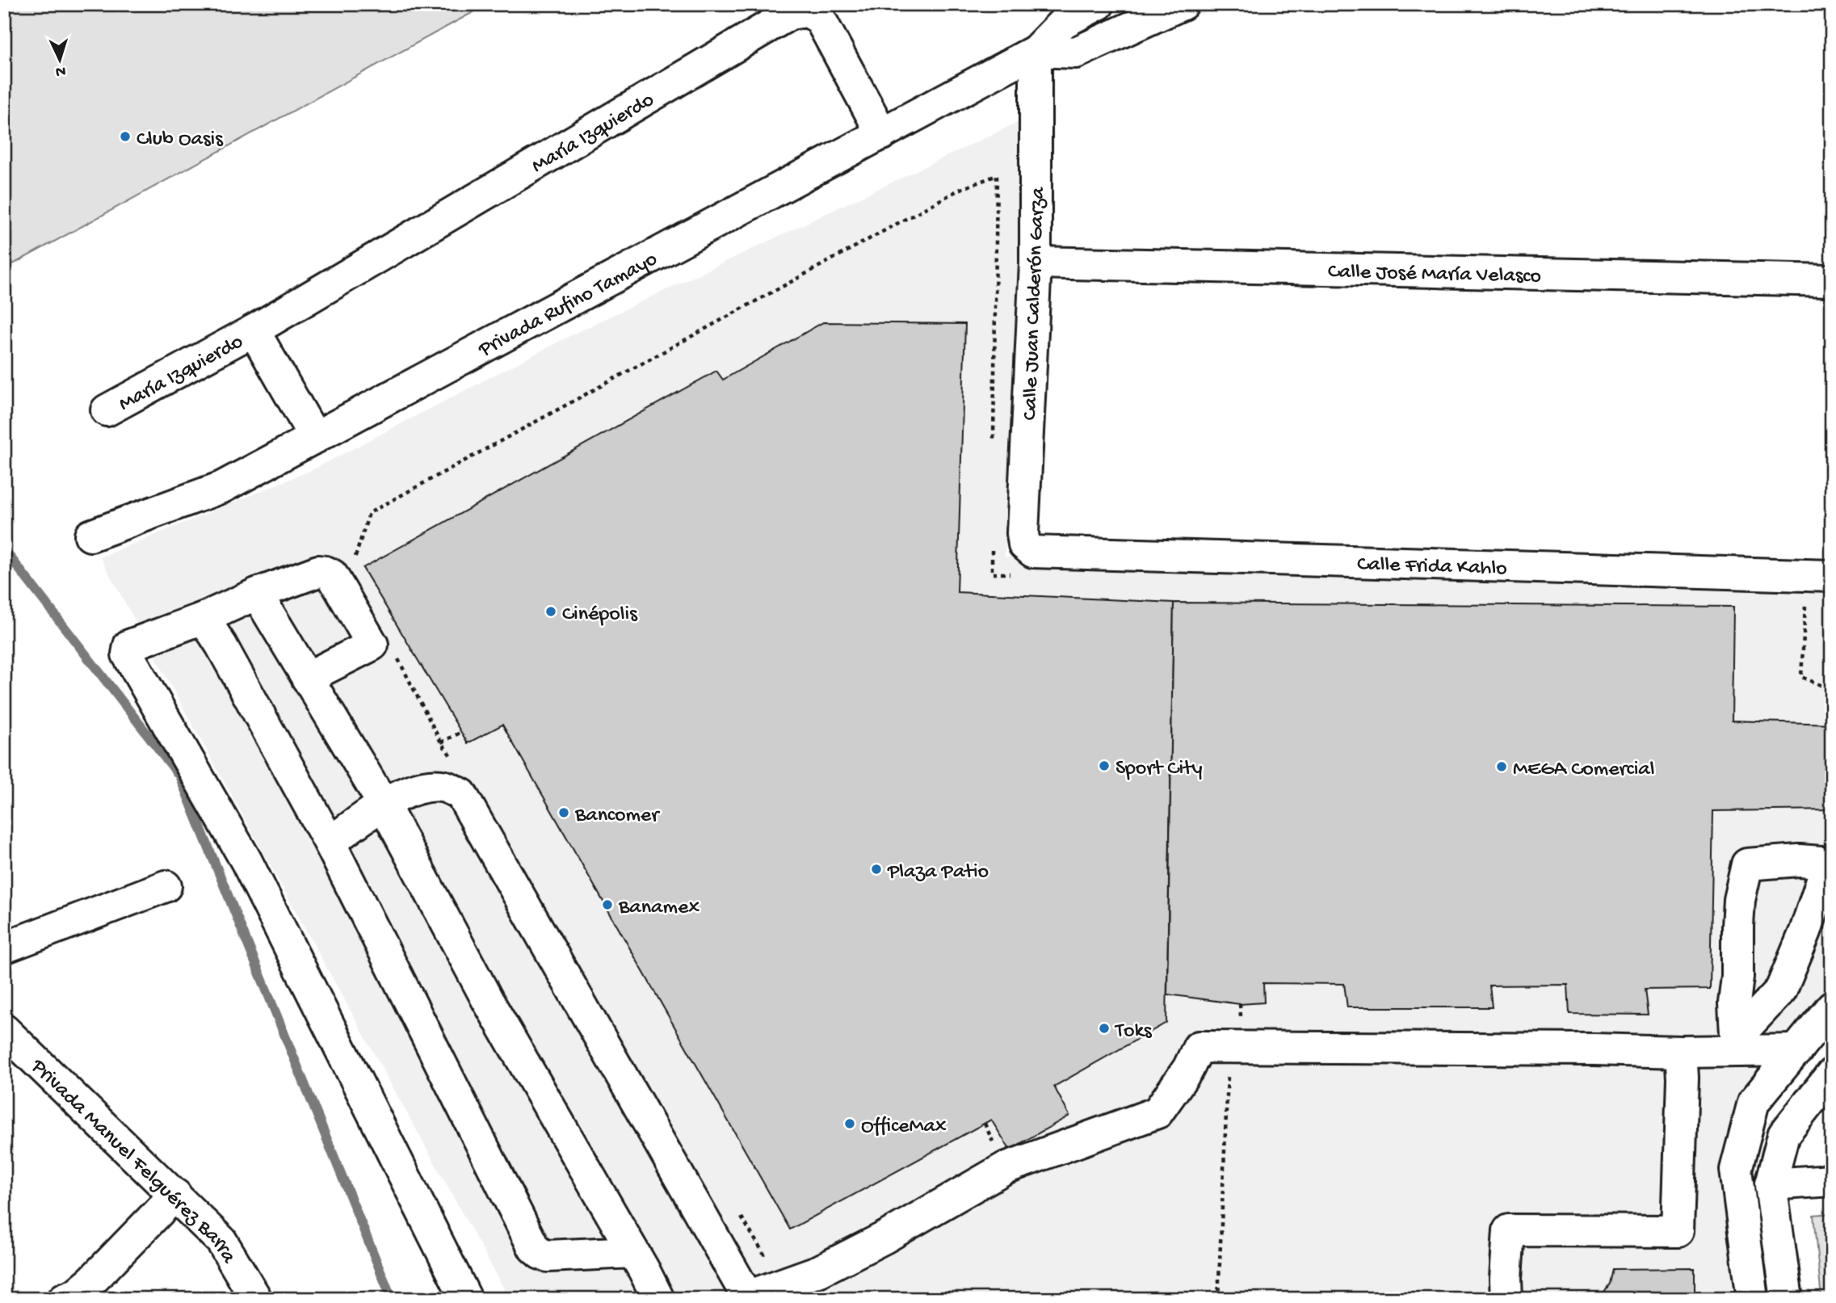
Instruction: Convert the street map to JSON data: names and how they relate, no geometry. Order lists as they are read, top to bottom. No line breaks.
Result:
{"streets":{"street":["María Izquierdo","Calle José María Velasco","Privada Rufino Tamayo","Calle Juan Calderón Garza","Calle Frida Kahlo","Privada Manuel Felguérez Barra"]},"crossings":[["María Izquierdo","Privada Rufino Tamayo"],["Calle José María Velasco","Calle Juan Calderón Garza"],["Privada Rufino Tamayo","Calle Juan Calderón Garza"],["Calle Juan Calderón Garza","Calle Frida Kahlo"]],"places":["Club Oasis","Cinépolis","Sport City","MEGA Comercial","Bancomer","Plaza Patio","Banamex","Toks","OfficeMax"],"north":"bottom"}
